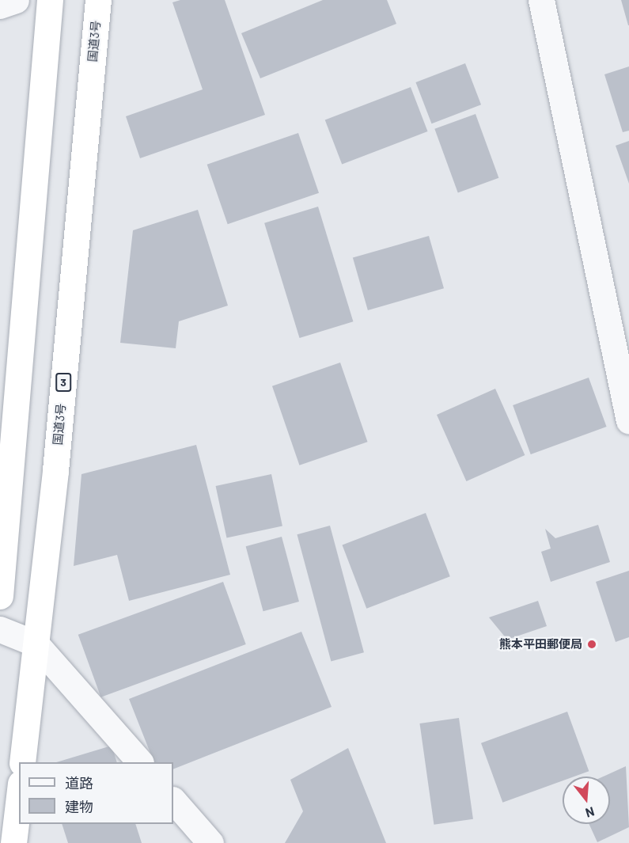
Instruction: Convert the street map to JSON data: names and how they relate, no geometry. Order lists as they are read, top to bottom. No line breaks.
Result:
{"streets":{"highway":["国道3号","3"]},"places":["熊本平田郵便局"],"legend":["道路","建物"],"north":"bottom"}
